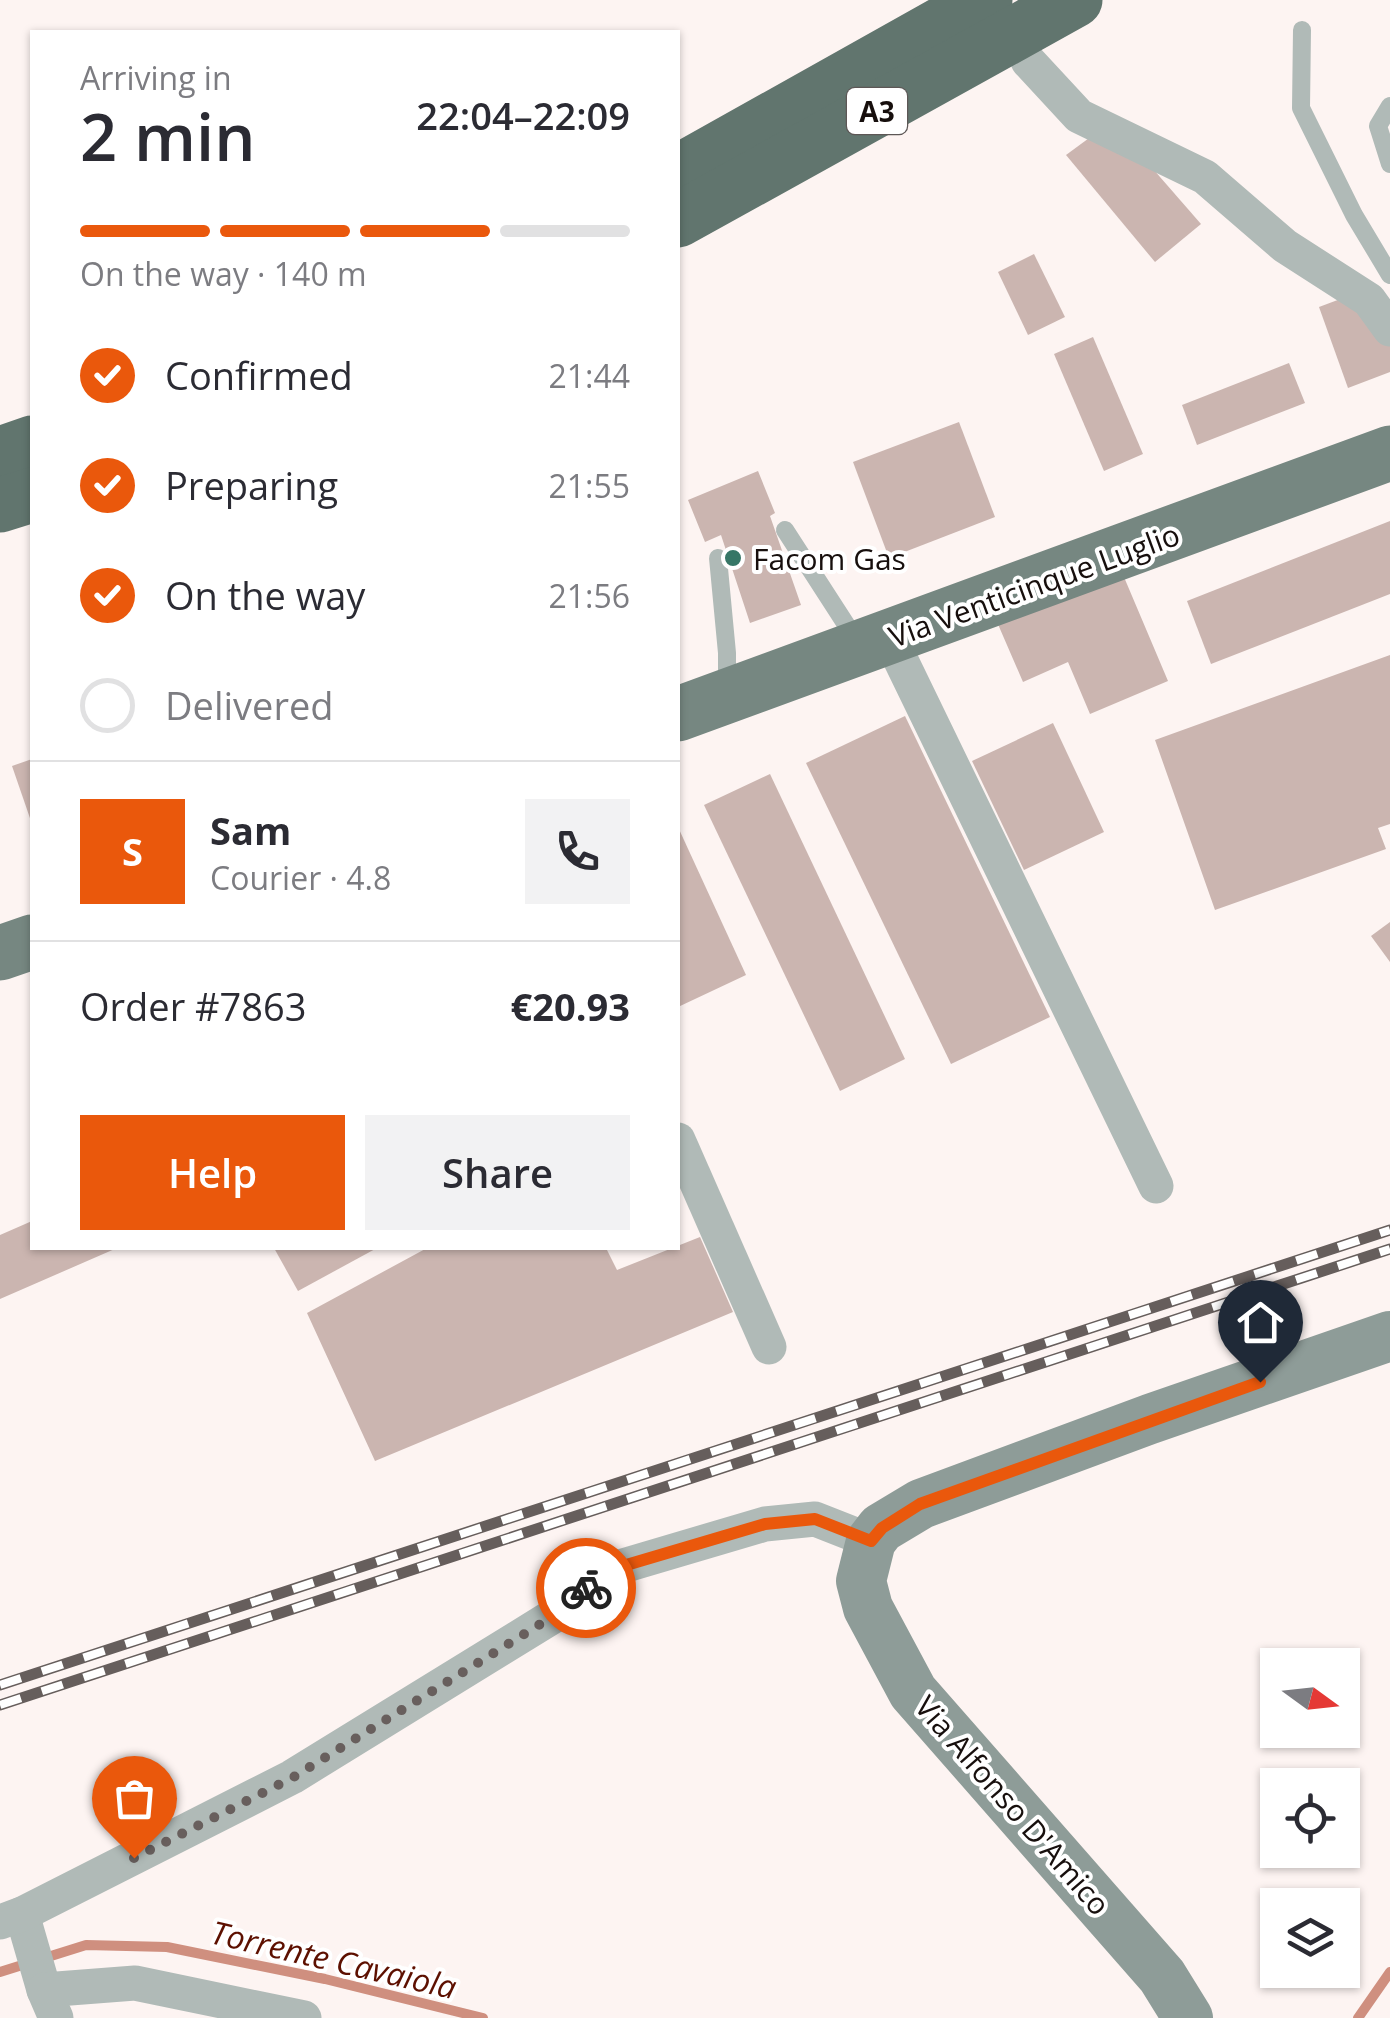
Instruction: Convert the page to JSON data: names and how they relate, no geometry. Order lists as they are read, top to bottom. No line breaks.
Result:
{"streets":{"highway":["A3"],"main road":["Via Venticinque Luglio"],"street":["Via Alfonso D'Amico"]},"water":["Torrente Cavaiola"],"places":["Facom Gas"],"north":"right","page":{"heading":["2 min","Arriving in","22:04–22:09"],"panel":["Sam","Courier · 4.8","Order #7863","€20.93"],"bar":"On the way · 140 m","list":[["Confirmed","21:44"],["Preparing","21:55"],["On the way","21:56"],"Delivered"],"round":"S","buttons":["Help","Share"]}}
